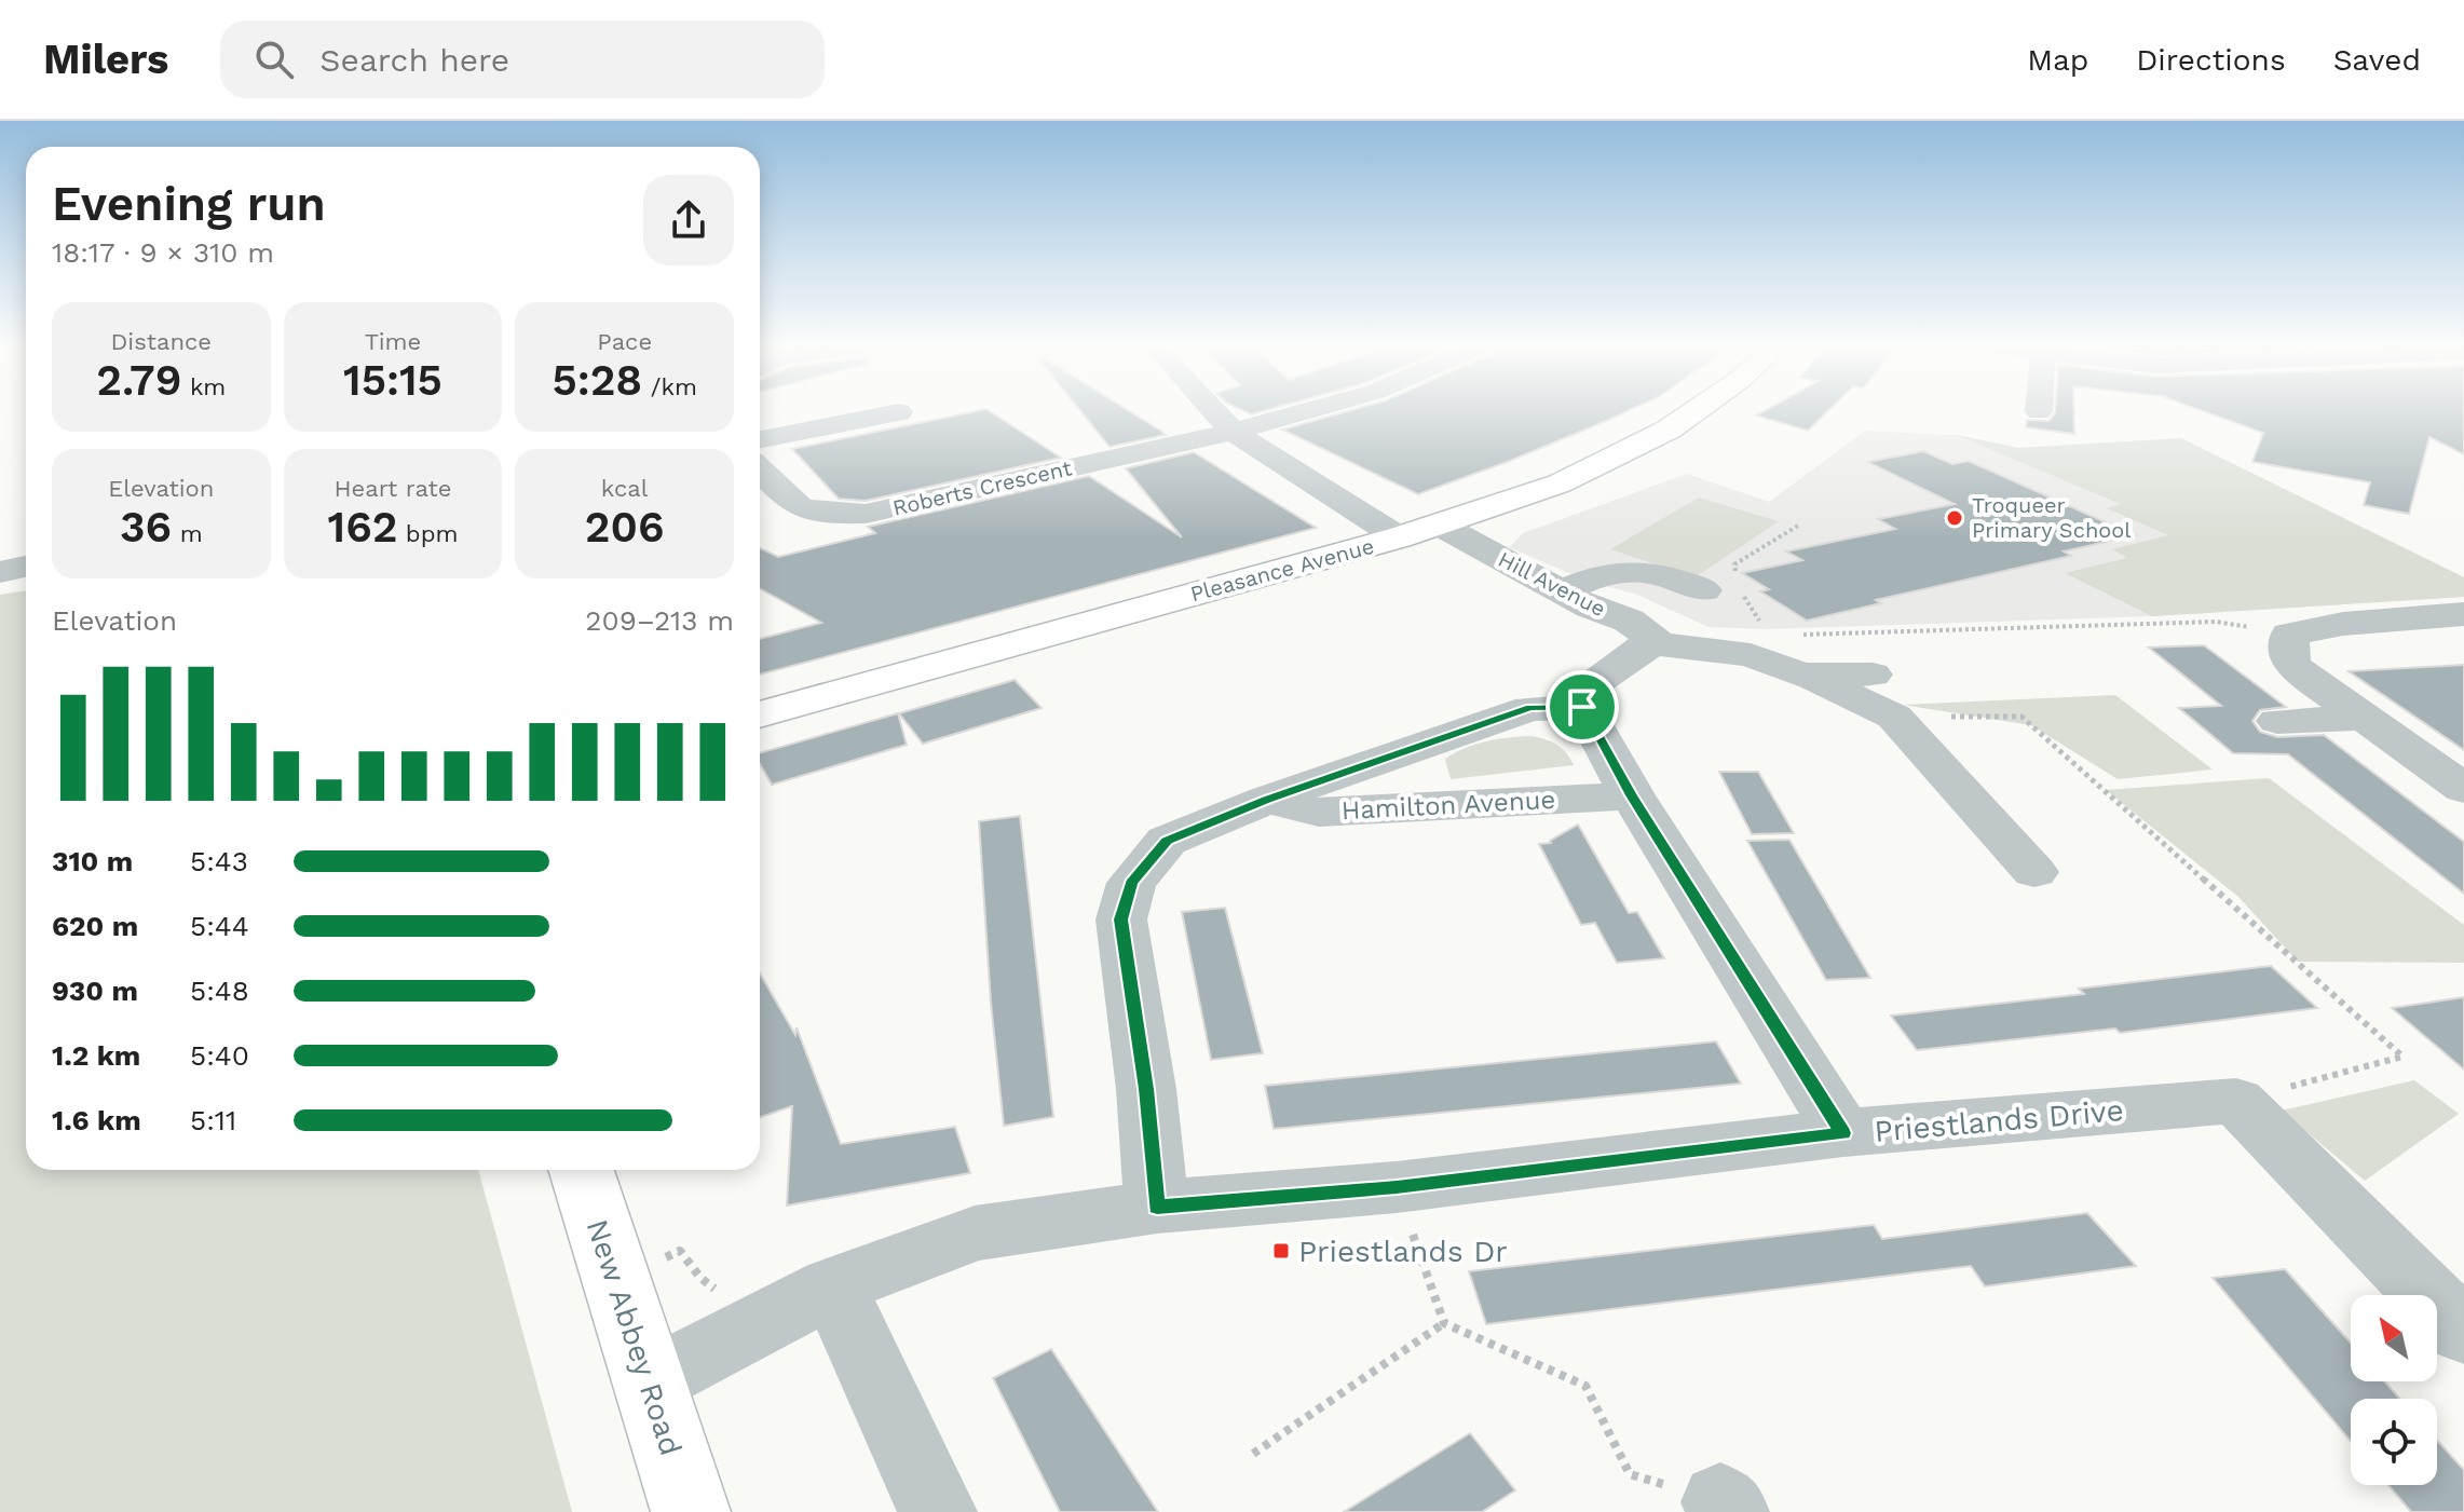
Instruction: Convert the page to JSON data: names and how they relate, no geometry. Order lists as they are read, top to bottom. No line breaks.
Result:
{"streets":{"main road":["Pleasance Avenue","New Abbey Road"],"street":["Roberts Crescent","Hill Avenue","Hamilton Avenue","Priestlands Drive"]},"crossings":[["Pleasance Avenue","Hill Avenue"],["Hamilton Avenue","Priestlands Drive"],["Priestlands Drive","New Abbey Road"]],"places":{"other":["Troqueer Primary School"],"transit":["Priestlands Dr"]},"north":"top left","page":{"header":"Milers","search":"Search here","nav":["Map","Directions","Saved"],"heading":["Evening run","18:17 · 9 × 310 m"],"stats":[["Distance","2.79 km"],["Time","15:15"],["Pace","5:28 /km"],["Elevation","36 m"],["Heart rate","162 bpm"],["kcal","206"]],"chart":["Elevation","209–213 m"],"list":[{"name":"310 m","note":"5:43"},{"name":"620 m","note":"5:44"},{"name":"930 m","note":"5:48"},{"name":"1.2 km","note":"5:40"},{"name":"1.6 km","note":"5:11"}]}}
